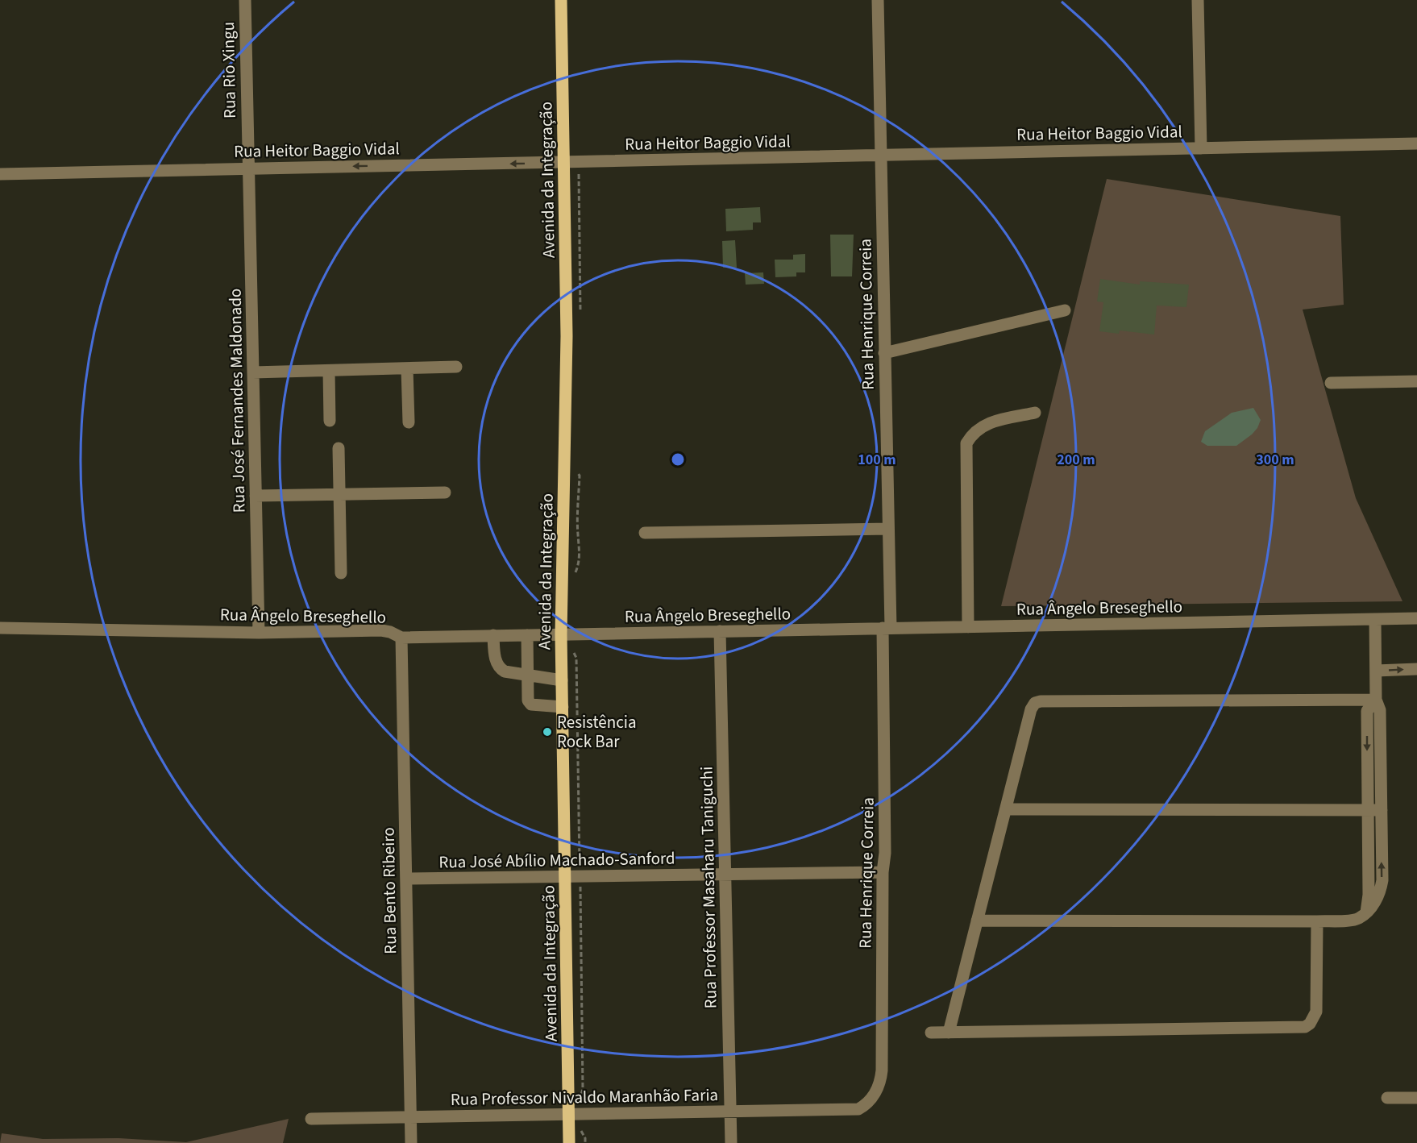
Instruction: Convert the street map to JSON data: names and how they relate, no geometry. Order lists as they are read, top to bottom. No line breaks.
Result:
{"streets":{"main road":["Avenida da Integração"],"street":["Rua Rio Xingu","Rua Heitor Baggio Vidal","Rua Henrique Correia","Rua José Fernandes Maldonado","Rua Ângelo Breseghello","Rua José Abílio Machado-Sanford","Rua Professor Masaharu Taniguchi","Rua Bento Ribeiro","Rua Professor Nivaldo Maranhão Faria"]},"crossings":[["Rua Rio Xingu","Rua Heitor Baggio Vidal"],["Rua Rio Xingu","Rua José Fernandes Maldonado"],["Rua Heitor Baggio Vidal","Avenida da Integração"],["Rua Heitor Baggio Vidal","Rua Henrique Correia"],["Rua Heitor Baggio Vidal","Rua José Fernandes Maldonado"],["Avenida da Integração","Rua Ângelo Breseghello"],["Avenida da Integração","Rua José Abílio Machado-Sanford"],["Avenida da Integração","Rua Professor Nivaldo Maranhão Faria"],["Rua Henrique Correia","Rua Ângelo Breseghello"],["Rua Henrique Correia","Rua José Abílio Machado-Sanford"],["Rua Henrique Correia","Rua Professor Nivaldo Maranhão Faria"],["Rua José Fernandes Maldonado","Rua Ângelo Breseghello"],["Rua Ângelo Breseghello","Rua Professor Masaharu Taniguchi"],["Rua Ângelo Breseghello","Rua Bento Ribeiro"],["Rua José Abílio Machado-Sanford","Rua Professor Masaharu Taniguchi"],["Rua José Abílio Machado-Sanford","Rua Bento Ribeiro"],["Rua Professor Masaharu Taniguchi","Rua Professor Nivaldo Maranhão Faria"],["Rua Bento Ribeiro","Rua Professor Nivaldo Maranhão Faria"]],"places":["Resistência Rock Bar"],"rings":["100 m","200 m","300 m"]}
